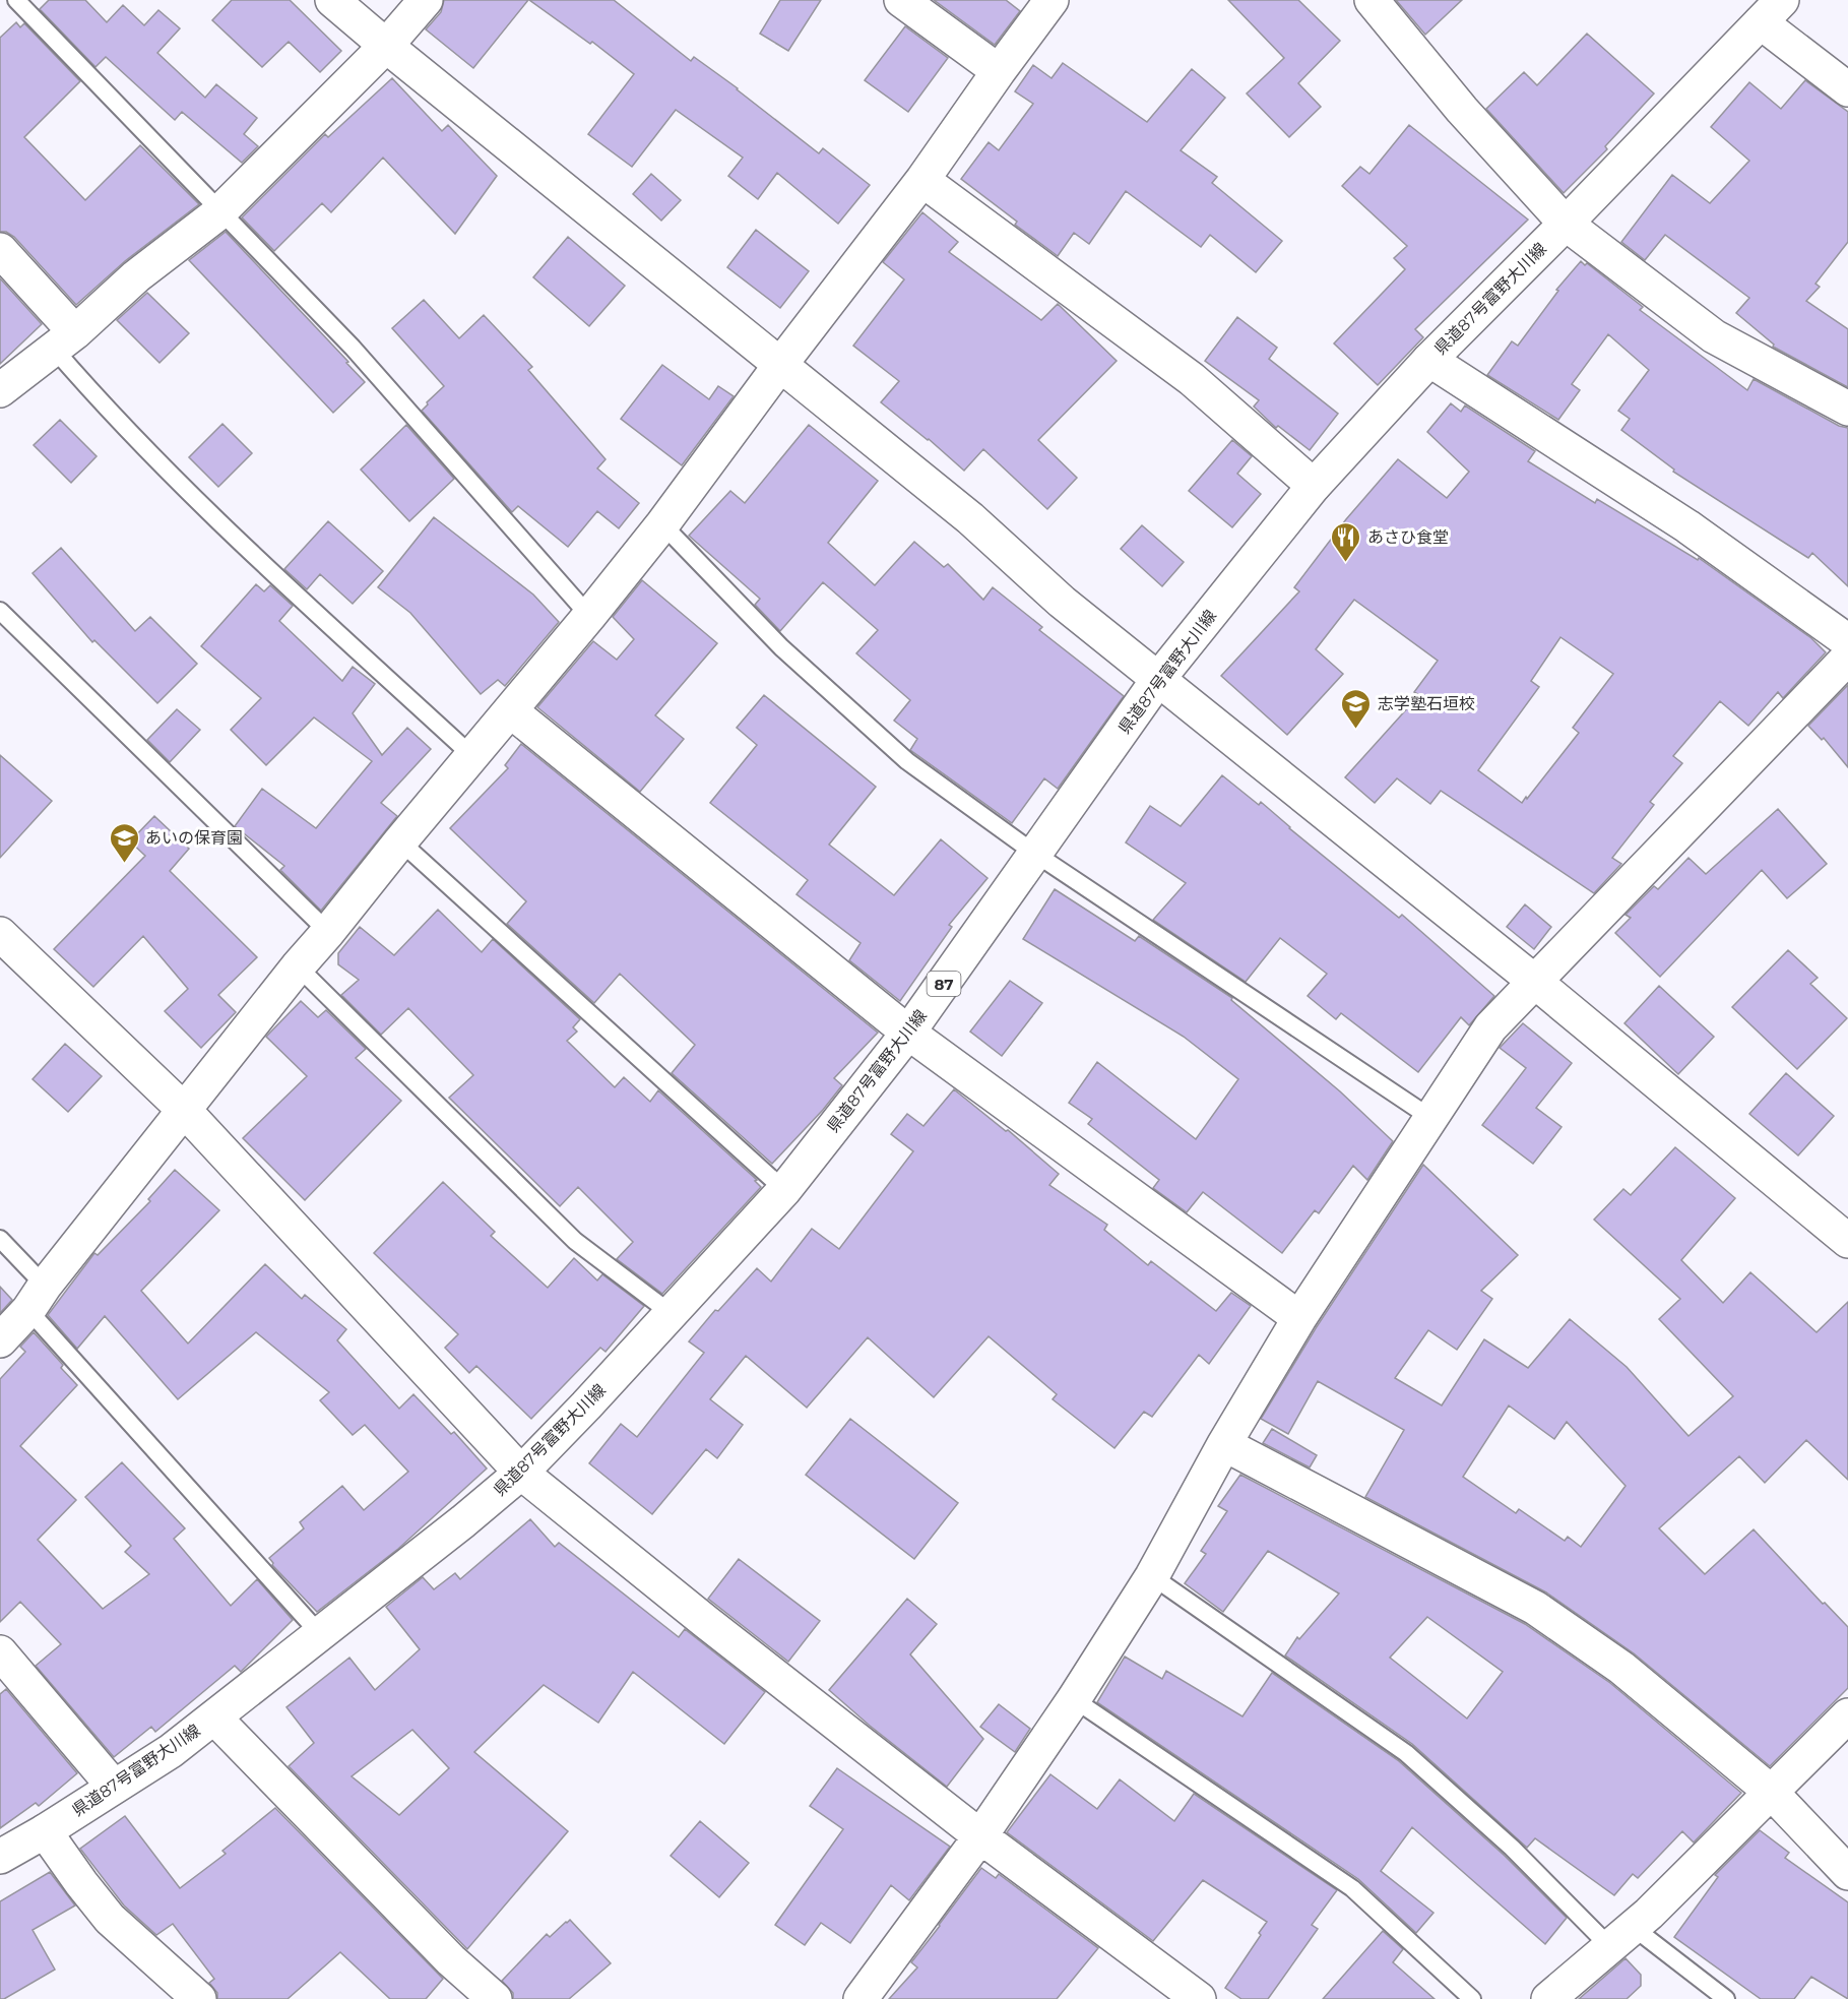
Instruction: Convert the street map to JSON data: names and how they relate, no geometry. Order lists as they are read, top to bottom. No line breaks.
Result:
{"streets":{"street":["県道87号富野大川線","87"]},"places":{"restaurant":["あさひ食堂"],"school or university":["志学塾石垣校","あいの保育園"]}}
